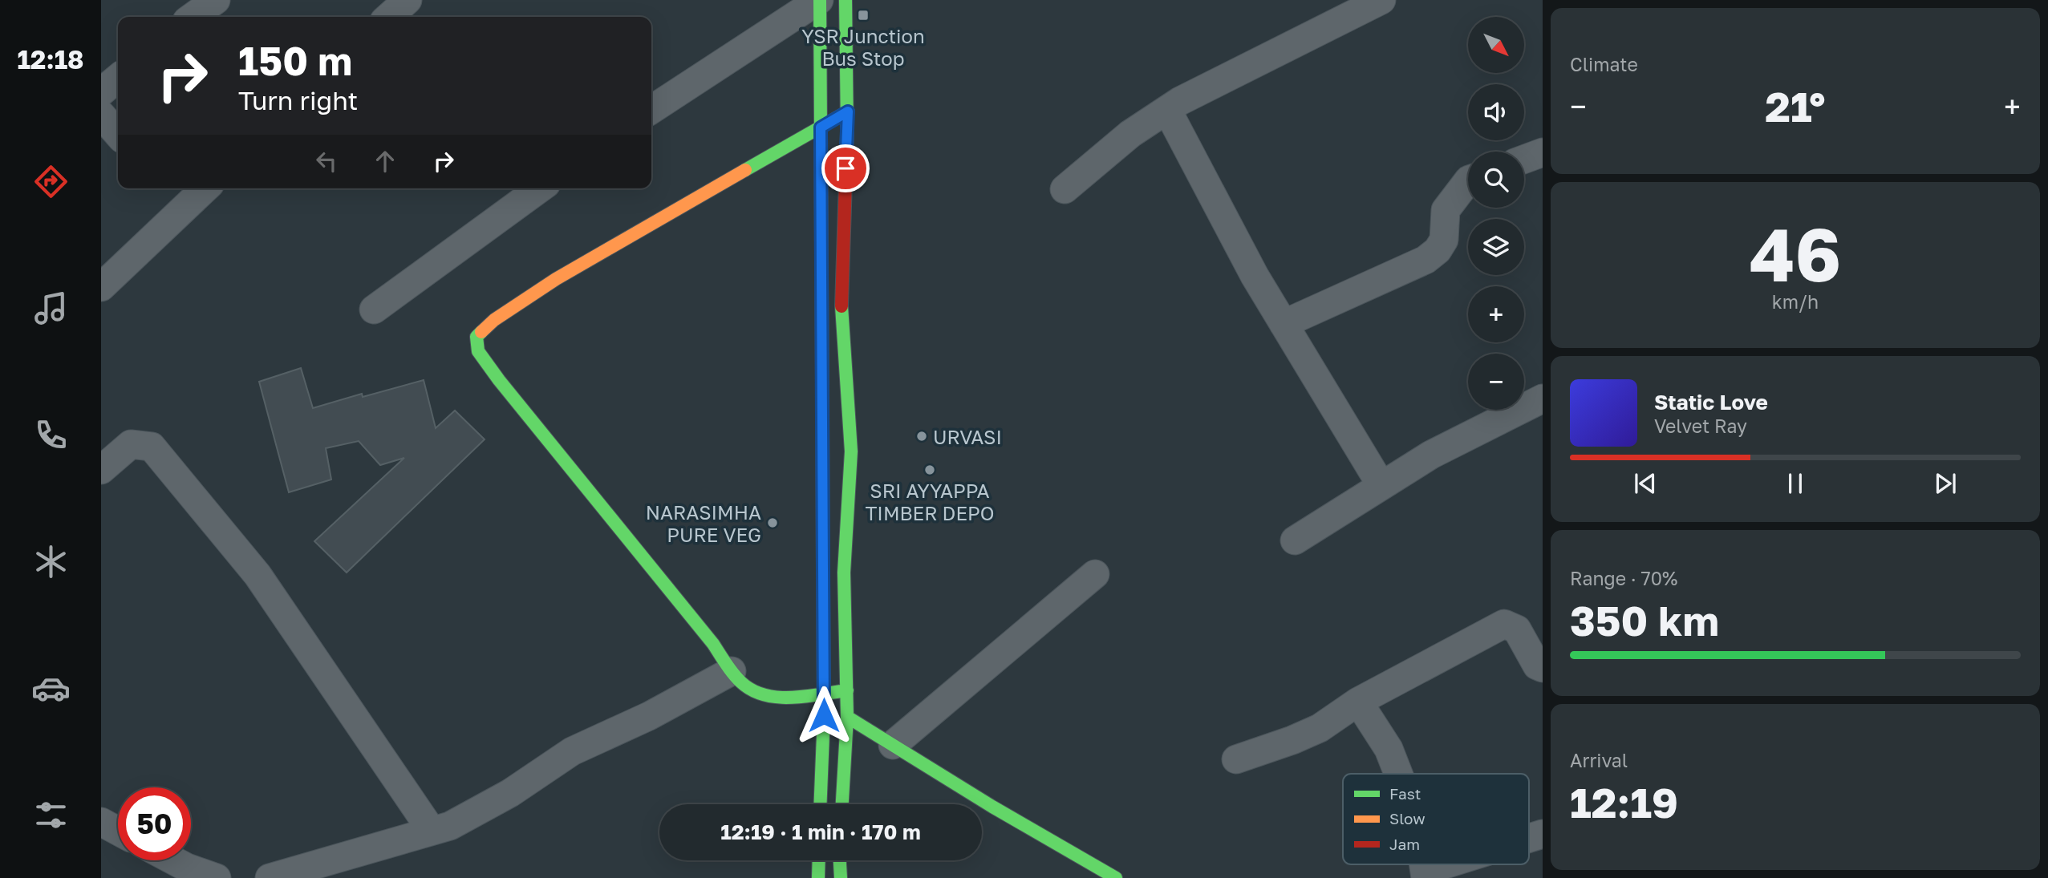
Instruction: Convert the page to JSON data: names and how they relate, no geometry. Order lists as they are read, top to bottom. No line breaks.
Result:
{"places":{"transit":["YSR Junction Bus Stop"],"other":["URVASI","SRI AYYAPPA TIMBER DEPO","NARASIMHA PURE VEG"]},"legend":["Fast","Slow","Jam"],"north":"bottom right","page":{"tabs":"12:18","tile":["Climate",["46","km/h"],["Range · 70%","350 km"],["Arrival","12:19"]],"map_buttons":["+","−"],"turn":["150 m","Turn right"],"heat":["−","21°","+"],"song":["Static Love","Velvet Ray"],"limit":"50","trip":"12:19 · 1 min · 170 m"}}
